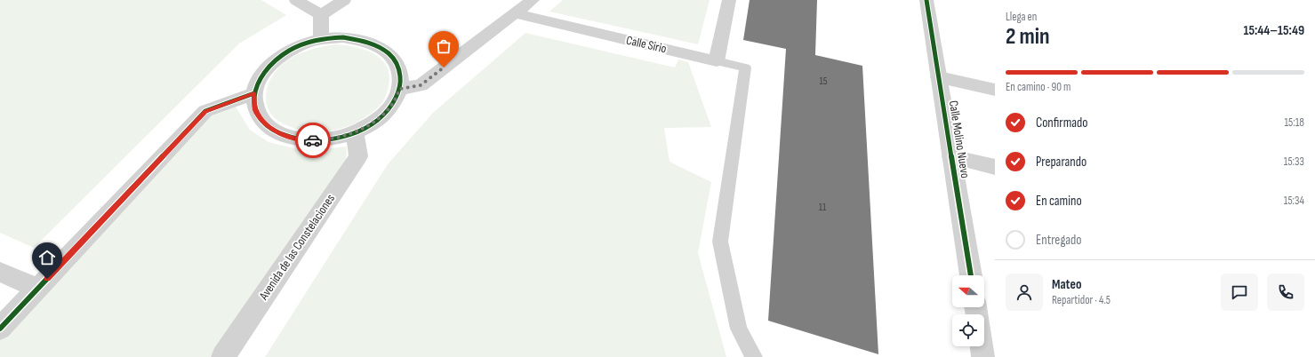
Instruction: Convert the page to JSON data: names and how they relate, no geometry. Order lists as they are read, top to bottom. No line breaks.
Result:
{"streets":{"street":["Calle Sirio","Calle Molino Nuevo","Avenida de las Constelaciones"]},"house_numbers":["15","11"],"north":"left","page":{"heading":["2 min","Llega en","15:44–15:49"],"panel":["Mateo","Repartidor · 4.5"],"bar":"En camino · 90 m","list":[["Confirmado","15:18"],["Preparando","15:33"],["En camino","15:34"],"Entregado"]}}
